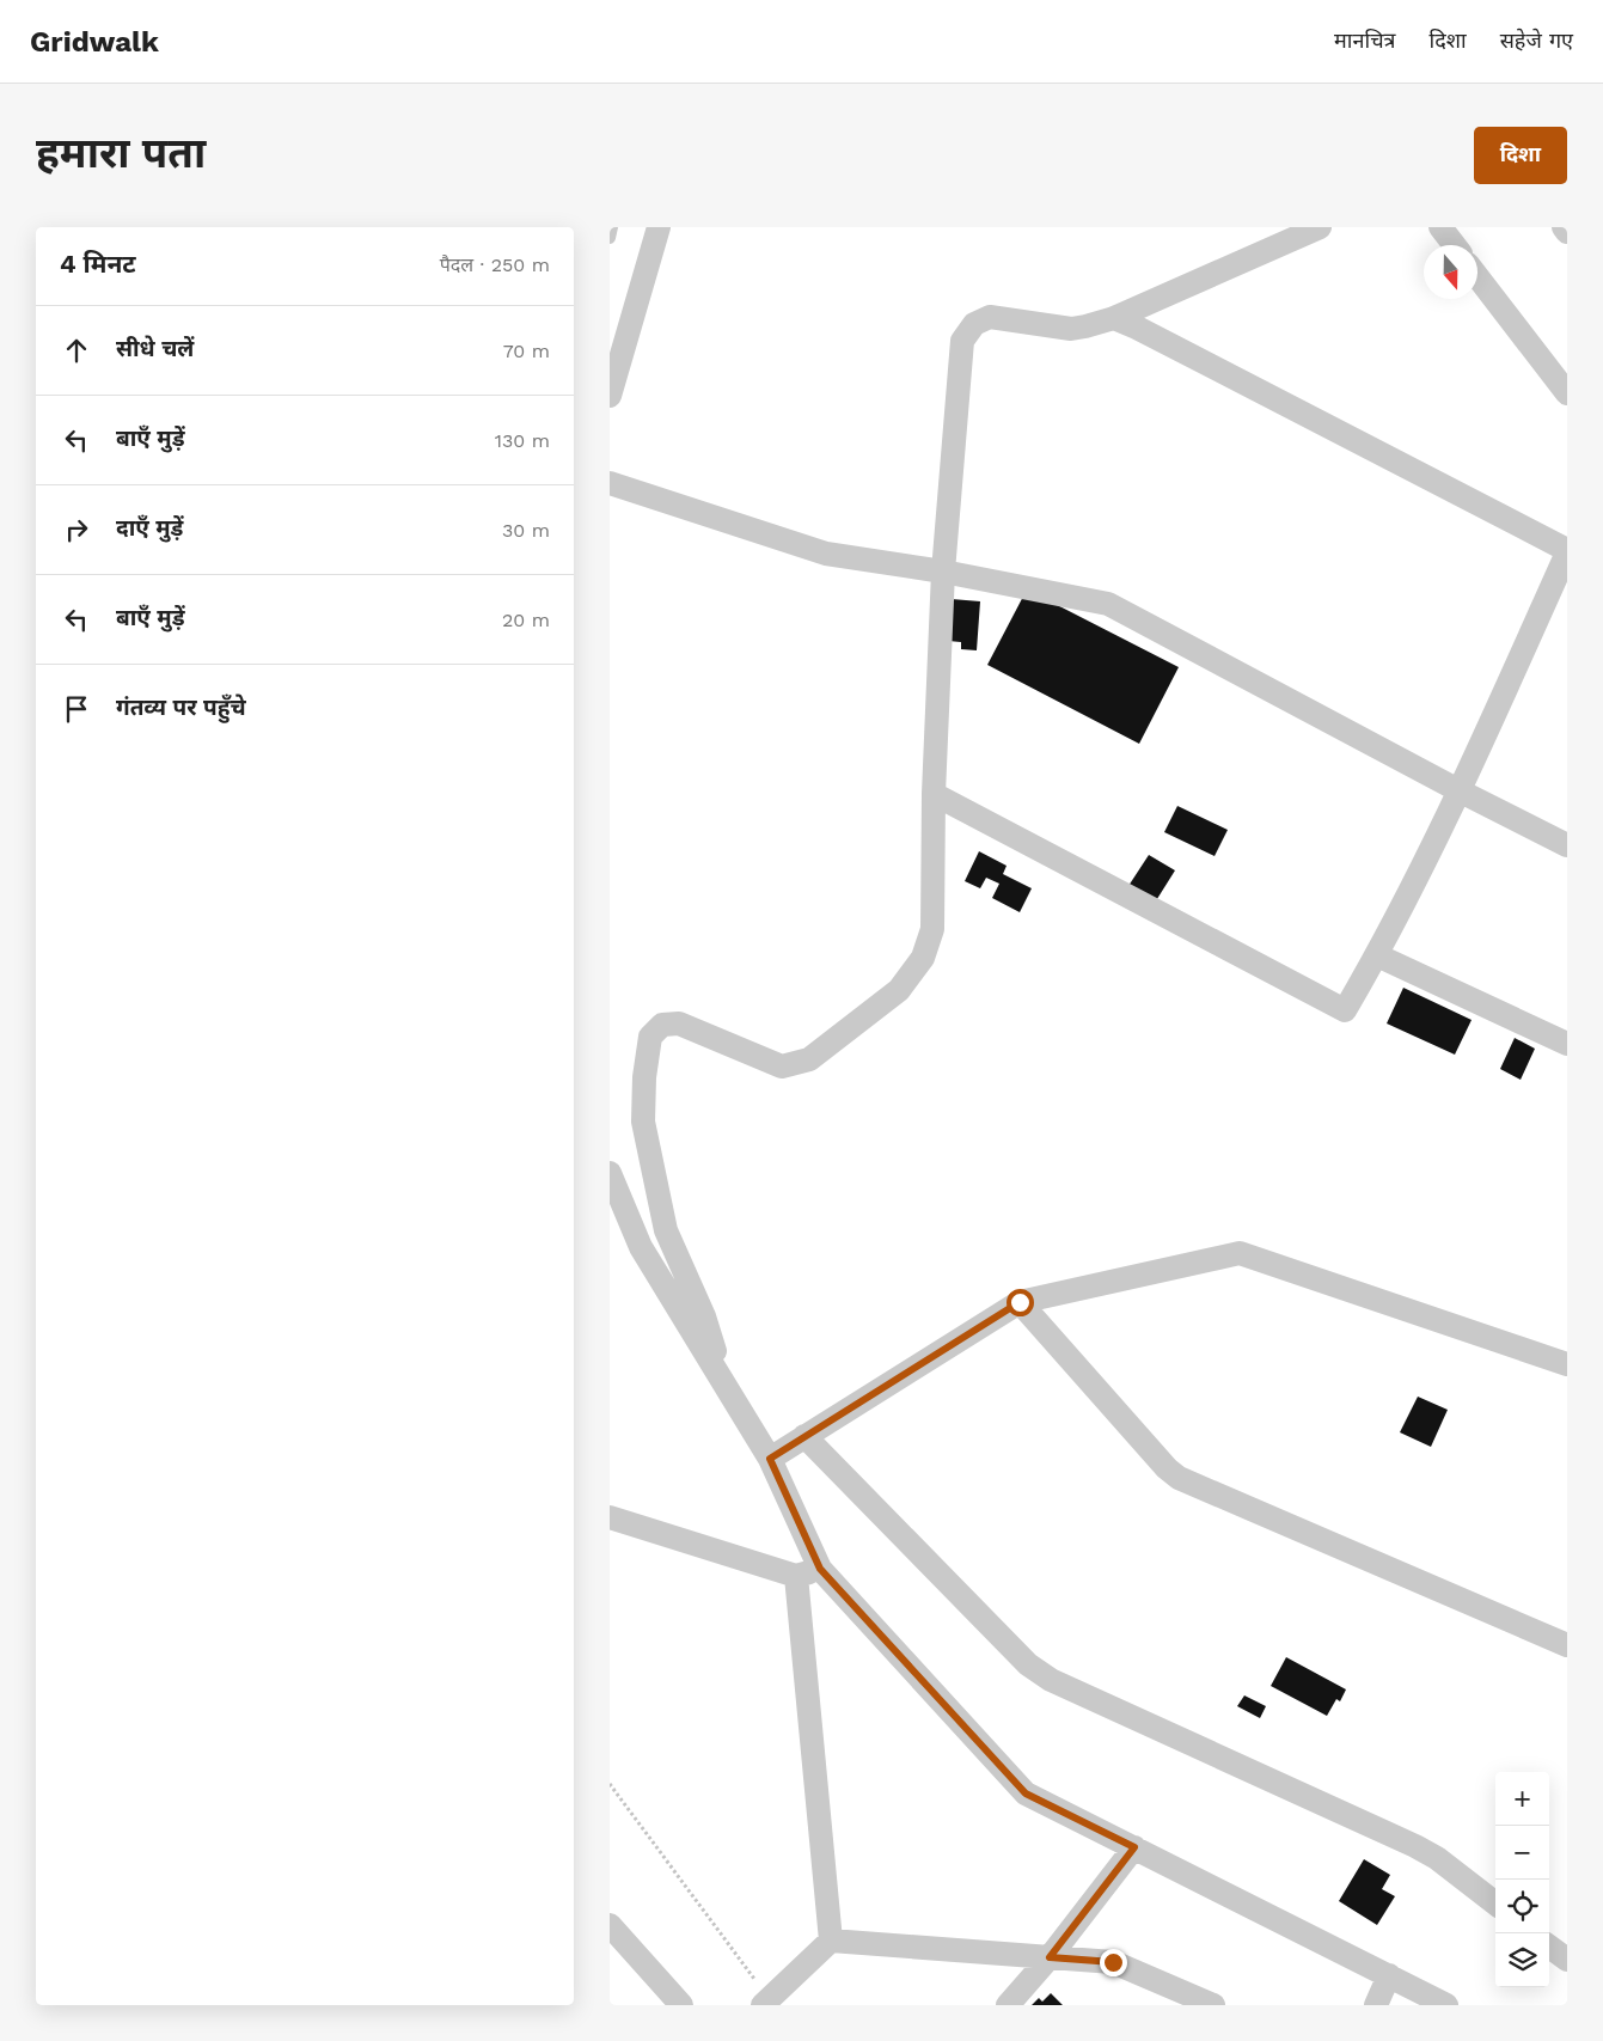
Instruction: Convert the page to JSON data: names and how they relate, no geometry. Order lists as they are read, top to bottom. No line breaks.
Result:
{"north":"bottom","page":{"header":"Gridwalk","nav":["मानचित्र","दिशा","सहेजे गए"],"buttons":"दिशा","title":"हमारा पता","heading":["4 मिनट","पैदल · 250 m"],"list":[["सीधे चलें","70 m"],["बाएँ मुड़ें","130 m"],["दाएँ मुड़ें","30 m"],["बाएँ मुड़ें","20 m"],"गंतव्य पर पहुँचे"],"map_buttons":["+","−"]}}
